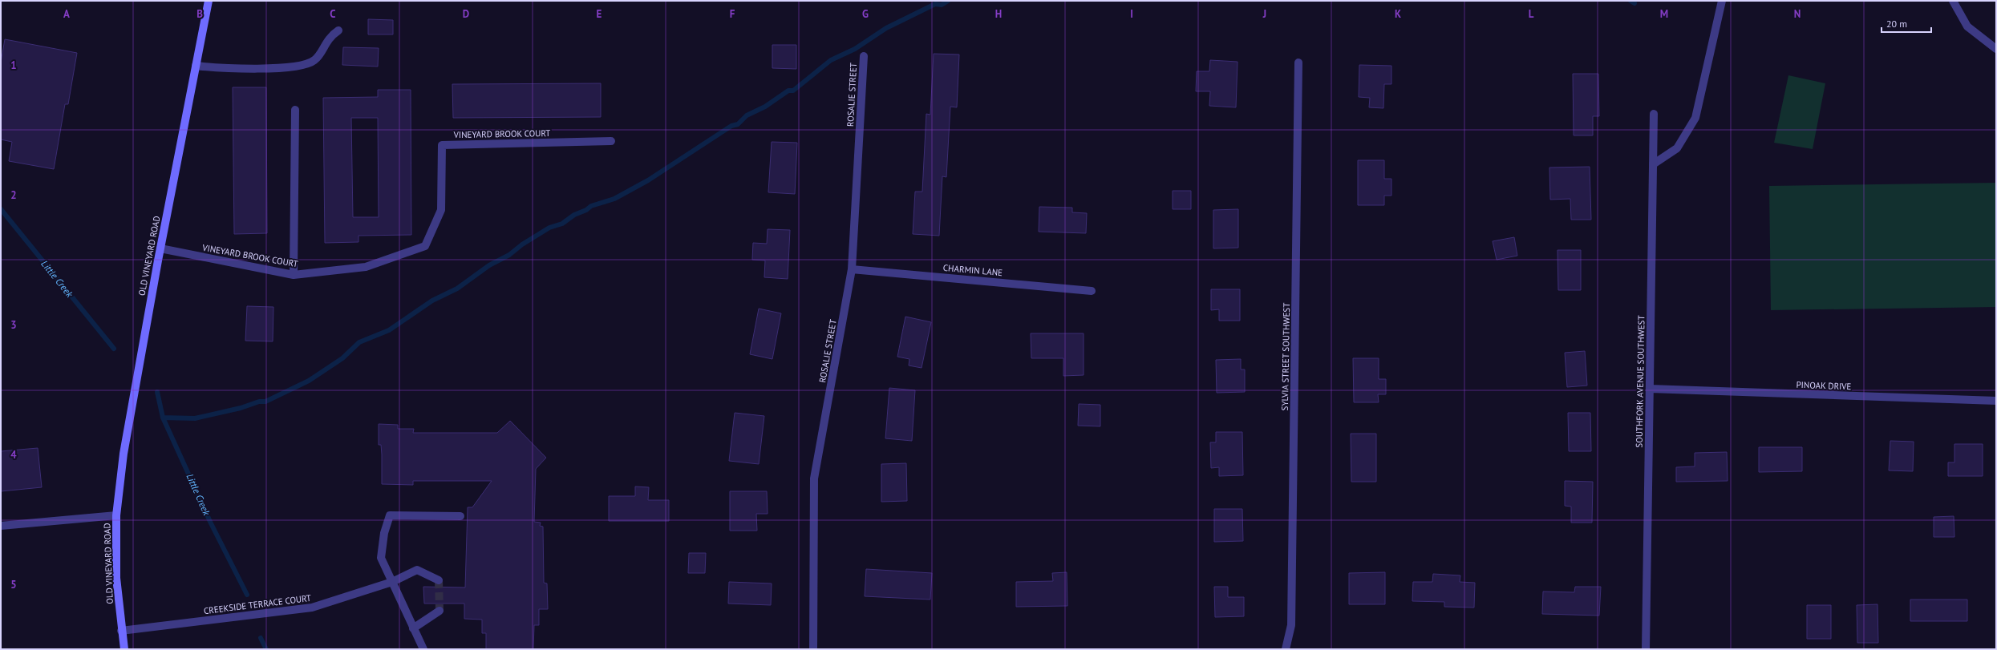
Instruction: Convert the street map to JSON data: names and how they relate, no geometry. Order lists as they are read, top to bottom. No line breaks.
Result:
{"streets":{"street":["ROSALIE STREET","VINEYARD BROOK COURT","OLD VINEYARD ROAD","CHARMIN LANE","SYLVIA STREET SOUTHWEST","SOUTHFORK AVENUE SOUTHWEST","PINOAK DRIVE","CREEKSIDE TERRACE COURT"]},"crossings":[["ROSALIE STREET","CHARMIN LANE"],["VINEYARD BROOK COURT","OLD VINEYARD ROAD"],["OLD VINEYARD ROAD","CREEKSIDE TERRACE COURT"],["SOUTHFORK AVENUE SOUTHWEST","PINOAK DRIVE"]],"water":["Little Creek"],"scale_bar":"20 m","grid":{"columns":["A","B","C","D","E","F","G","H","I","J","K","L","M","N"],"rows":["1","2","3","4","5"]}}
